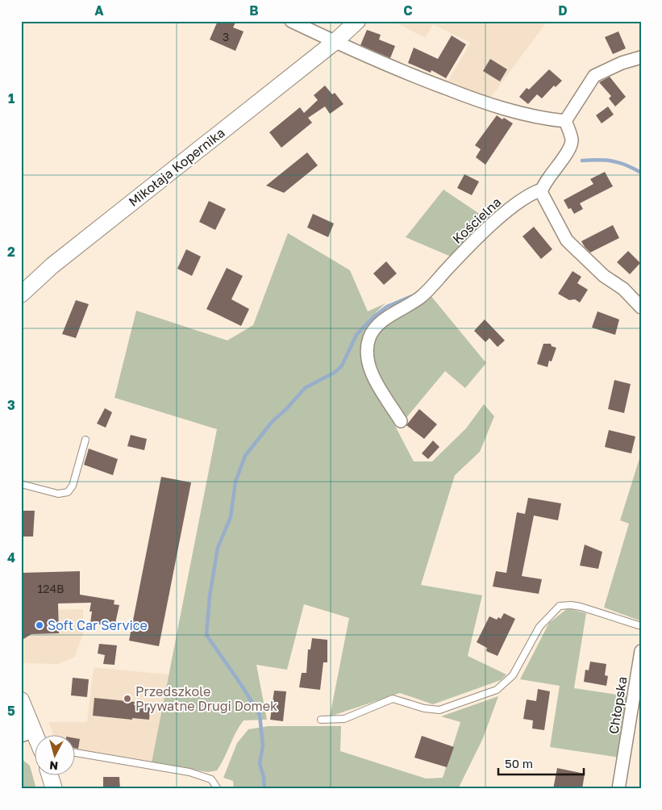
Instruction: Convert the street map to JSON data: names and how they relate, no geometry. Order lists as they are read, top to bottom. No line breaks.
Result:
{"streets":{"street":["Mikołaja Kopernika","Kościelna","Chłopska"]},"places":["Soft Car Service","Przedszkole Prywatne Drugi Domek"],"house_numbers":["3","124B"],"scale_bar":"50 m","north":"bottom","grid":{"columns":["A","B","C","D"],"rows":["1","2","3","4","5"]}}
